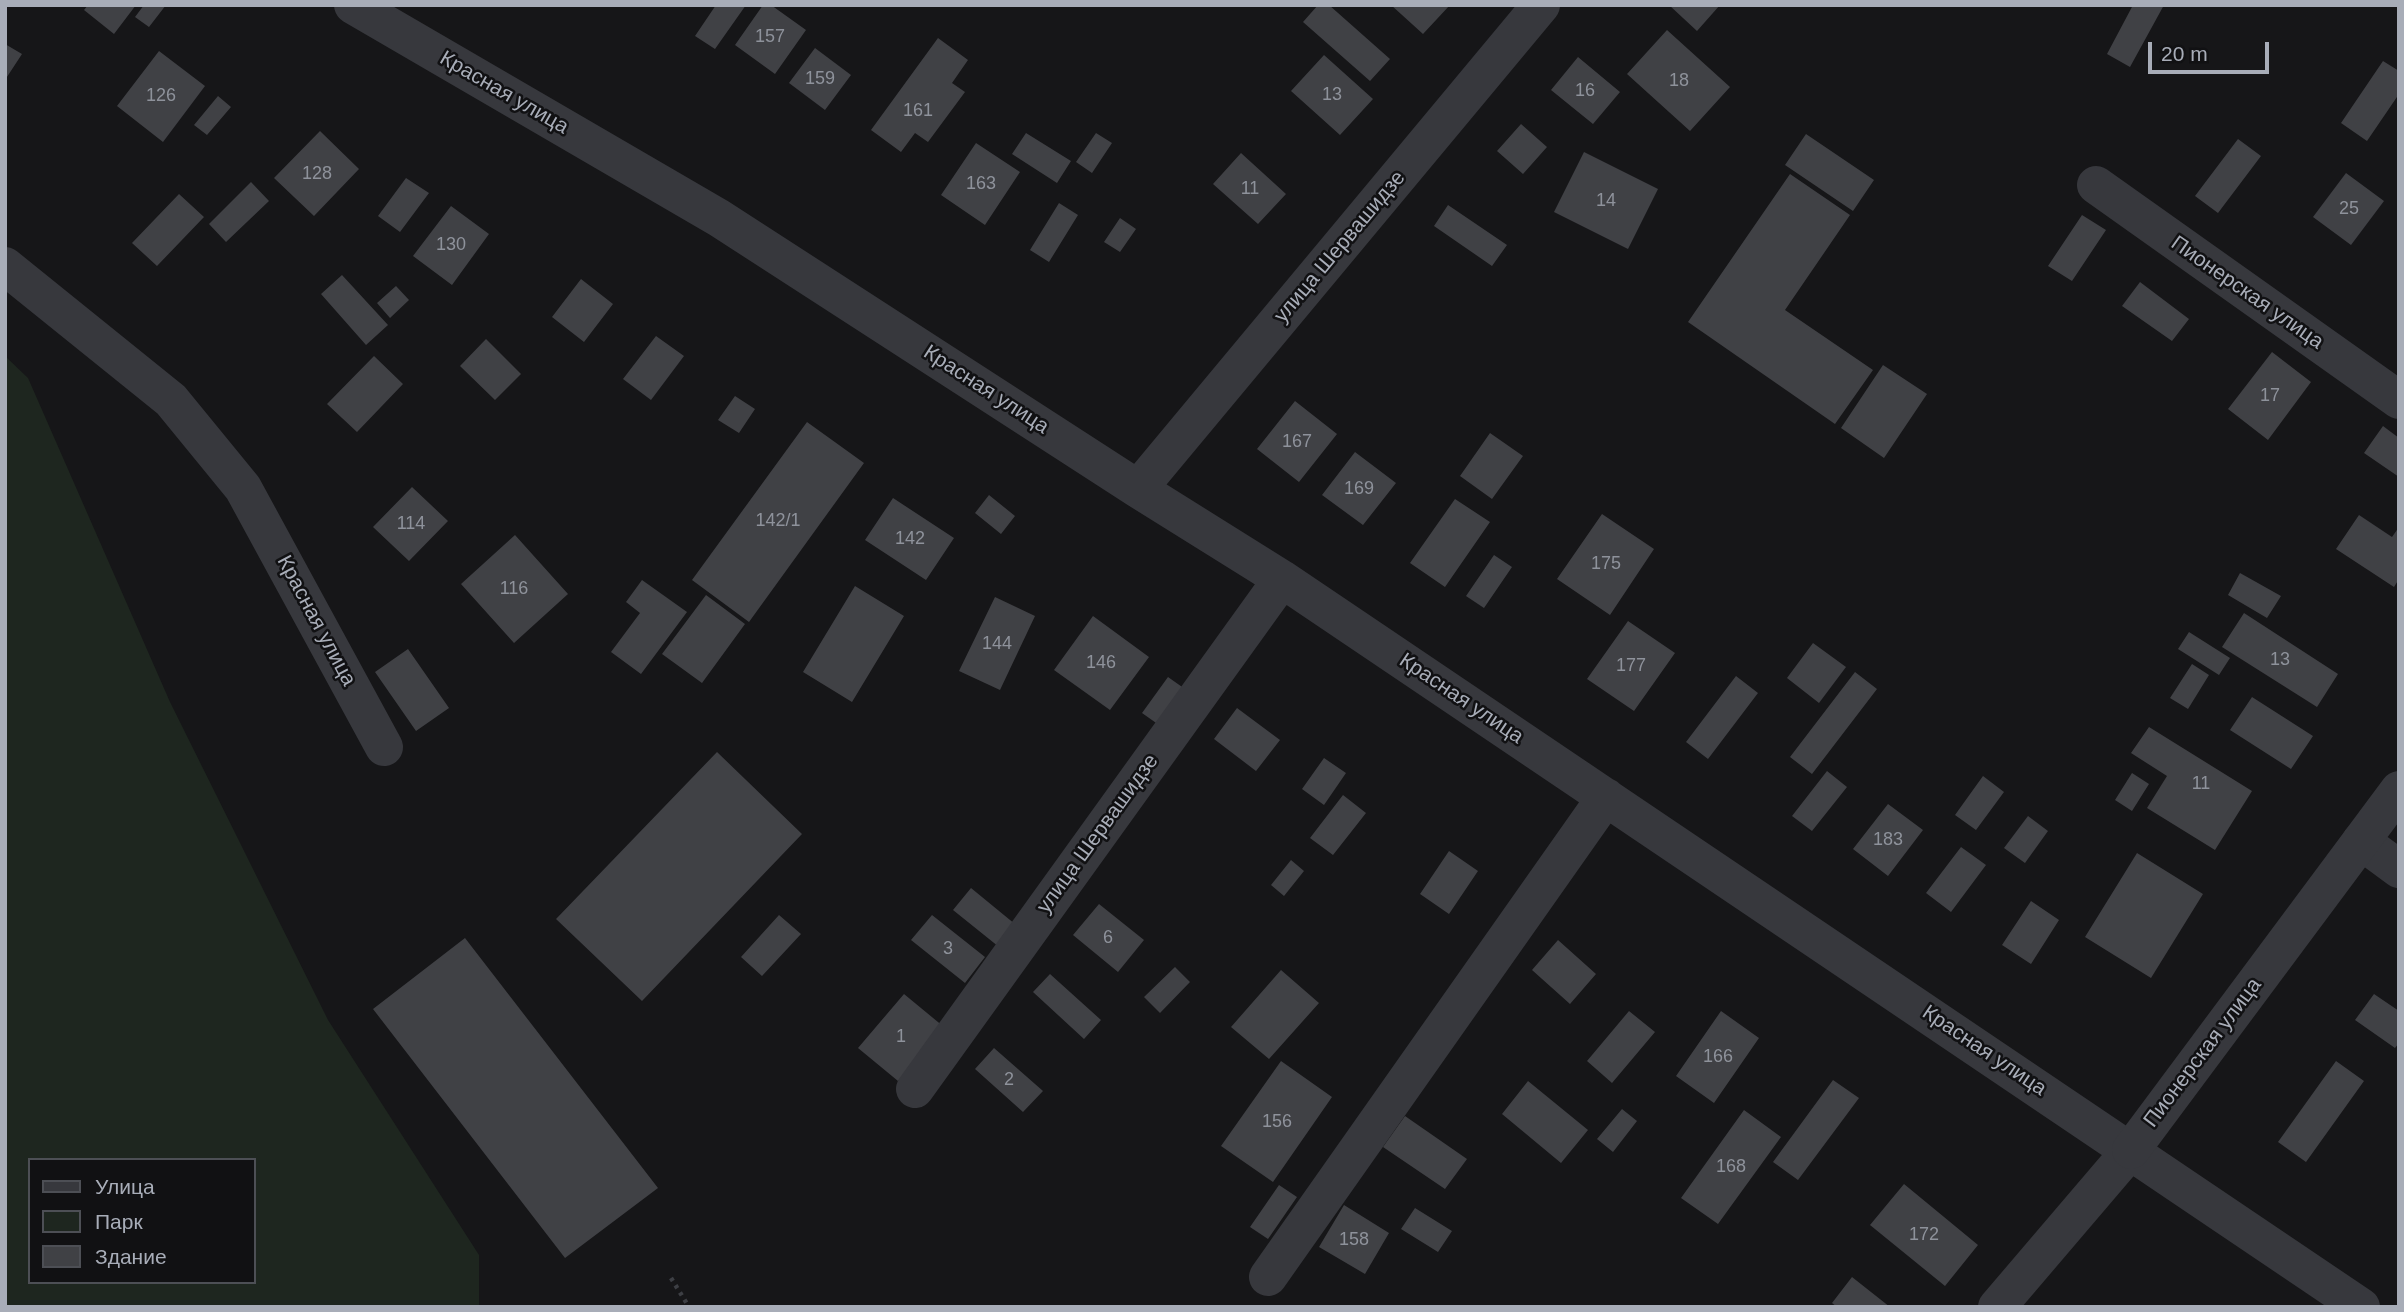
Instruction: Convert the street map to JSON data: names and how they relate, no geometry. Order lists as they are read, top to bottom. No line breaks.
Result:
{"streets":{"street":["Красная улица","улица Шервашидзе","Пионерская улица"]},"crossings":[["Красная улица","улица Шервашидзе"],["Красная улица","Пионерская улица"]],"house_numbers":["157","159","18","16","13","126","161","128","163","11","14","25","130","17","167","169","142/1","114","142","175","116","144","13","146","177","11","183","6","3","1","166","2","156","168","172","158"],"legend":["Улица","Парк","Здание"],"scale_bar":"20 m"}
